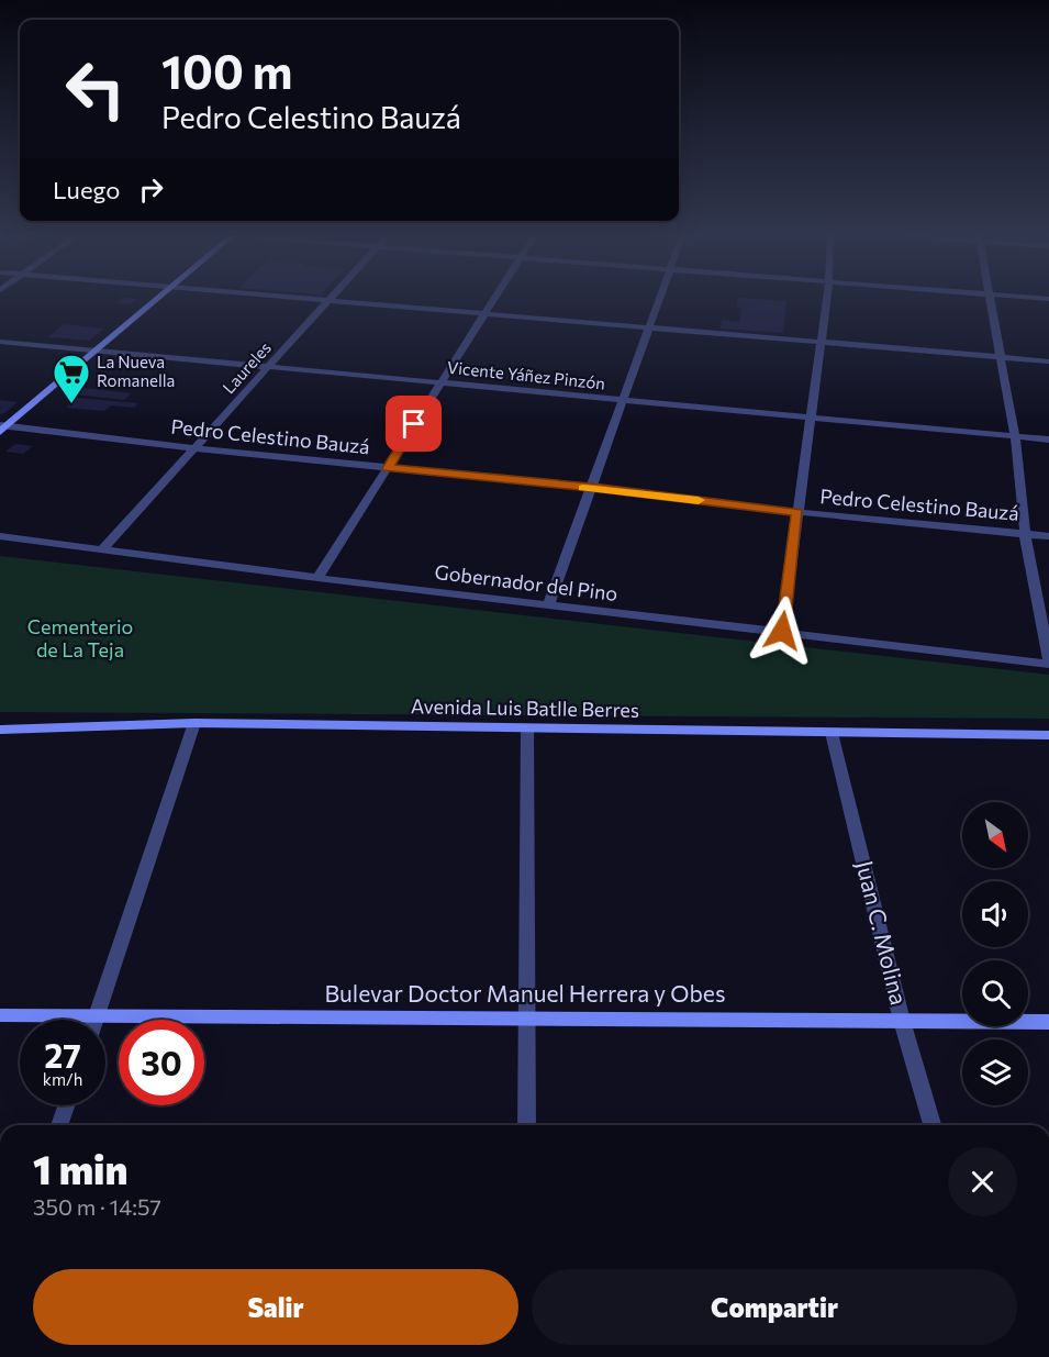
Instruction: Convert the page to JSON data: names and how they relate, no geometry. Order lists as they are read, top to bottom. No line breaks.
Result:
{"streets":{"main road":["Avenida Luis Batlle Berres","Bulevar Doctor Manuel Herrera y Obes"],"street":["Laureles","Vicente Yáñez Pinzón","Pedro Celestino Bauzá","Gobernador del Pino","Juan C. Molina"]},"crossings":[["Laureles","Vicente Yáñez Pinzón"],["Laureles","Pedro Celestino Bauzá"],["Laureles","Gobernador del Pino"],["Avenida Luis Batlle Berres","Juan C. Molina"],["Juan C. Molina","Bulevar Doctor Manuel Herrera y Obes"]],"parks":["Cementerio de La Teja"],"places":{"supermarket":["La Nueva Romanella"]},"north":"bottom right","page":{"turn":["100 m","Pedro Celestino Bauzá"],"then":"Luego","speed":"27 km/h","limit":"30","heading":["1 min","350 m · 14:57"],"buttons":["Salir","Compartir"]}}
